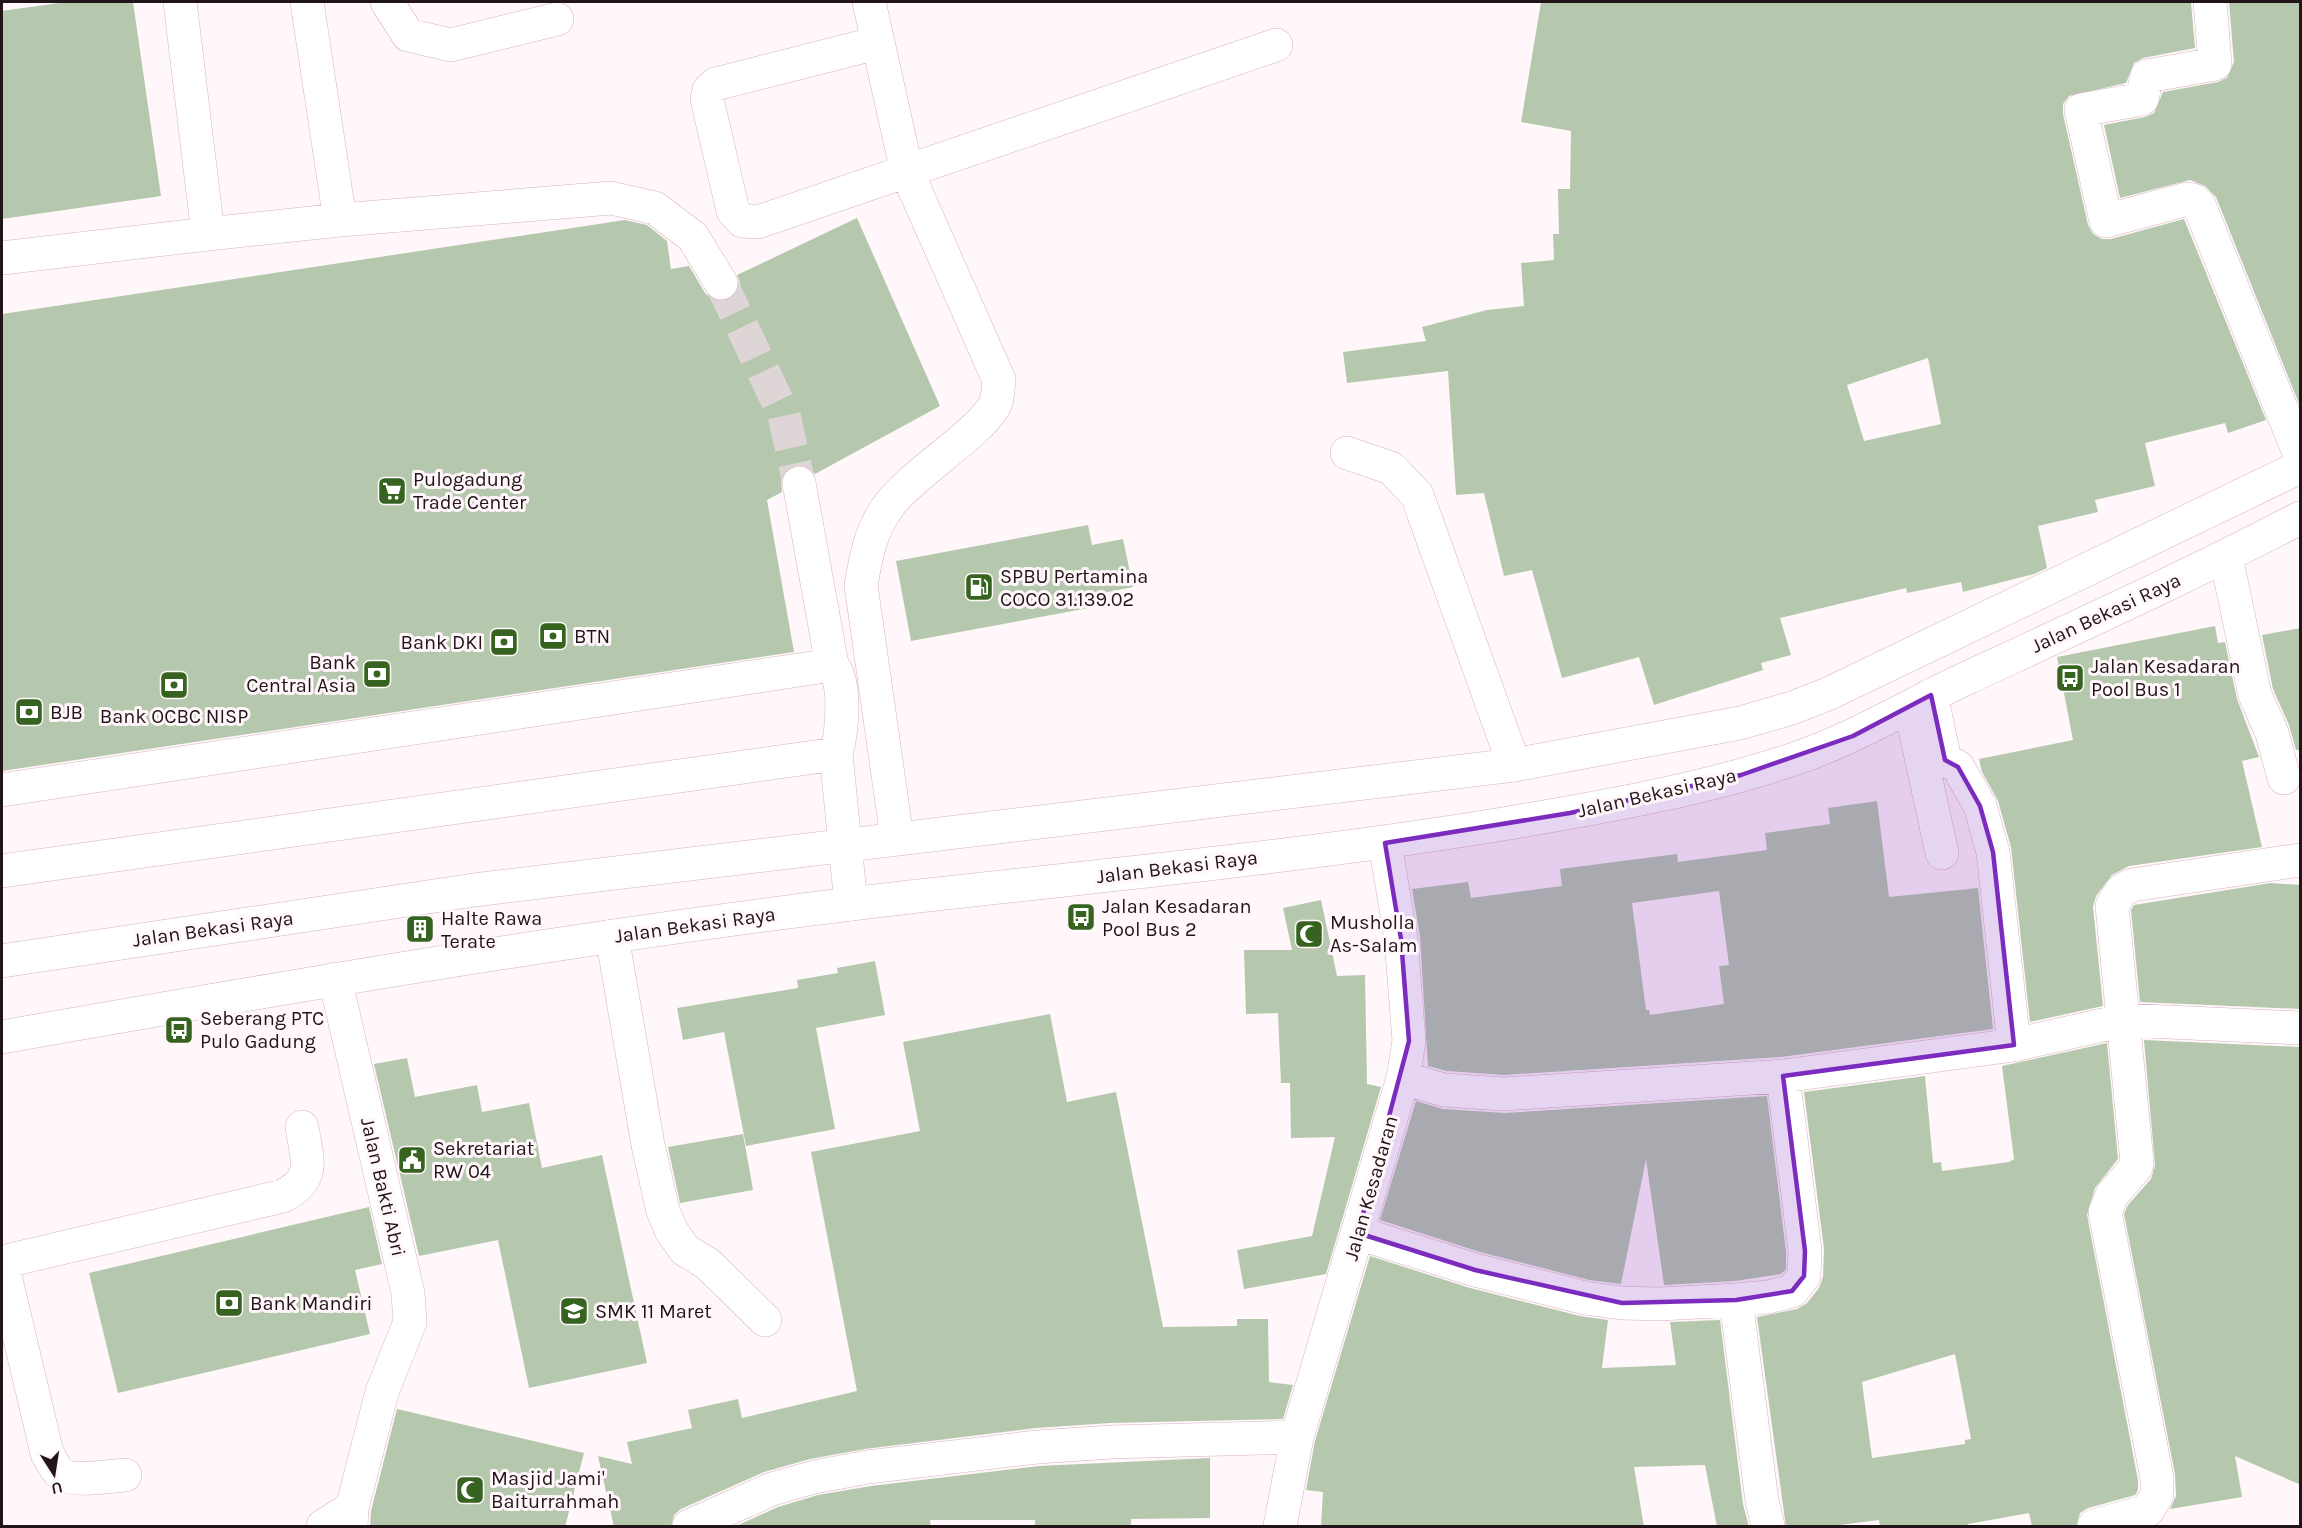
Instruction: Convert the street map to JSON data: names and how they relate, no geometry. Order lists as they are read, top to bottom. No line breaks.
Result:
{"streets":{"main road":["Jalan Bekasi Raya","Jalan Bakti Abri","Jalan Kesadaran"]},"crossings":[["Jalan Bekasi Raya","Jalan Bakti Abri"],["Jalan Bekasi Raya","Jalan Kesadaran"]],"places":{"supermarket":["Pulogadung Trade Center"],"fuel station":["SPBU Pertamina COCO 31.139.02"],"bank":["BTN","Bank DKI","Bank Central Asia","Bank OCBC NISP","BJB","Bank Mandiri"],"bus stop":["Jalan Kesadaran Pool Bus 1","Jalan Kesadaran Pool Bus 2","Seberang PTC Pulo Gadung"],"building":["Halte Rawa Terate"],"mosque":["Musholla As-Salam","Masjid Jami' Baiturrahmah"],"public building":["Sekretariat RW 04"],"school or university":["SMK 11 Maret"]},"north":"bottom"}
